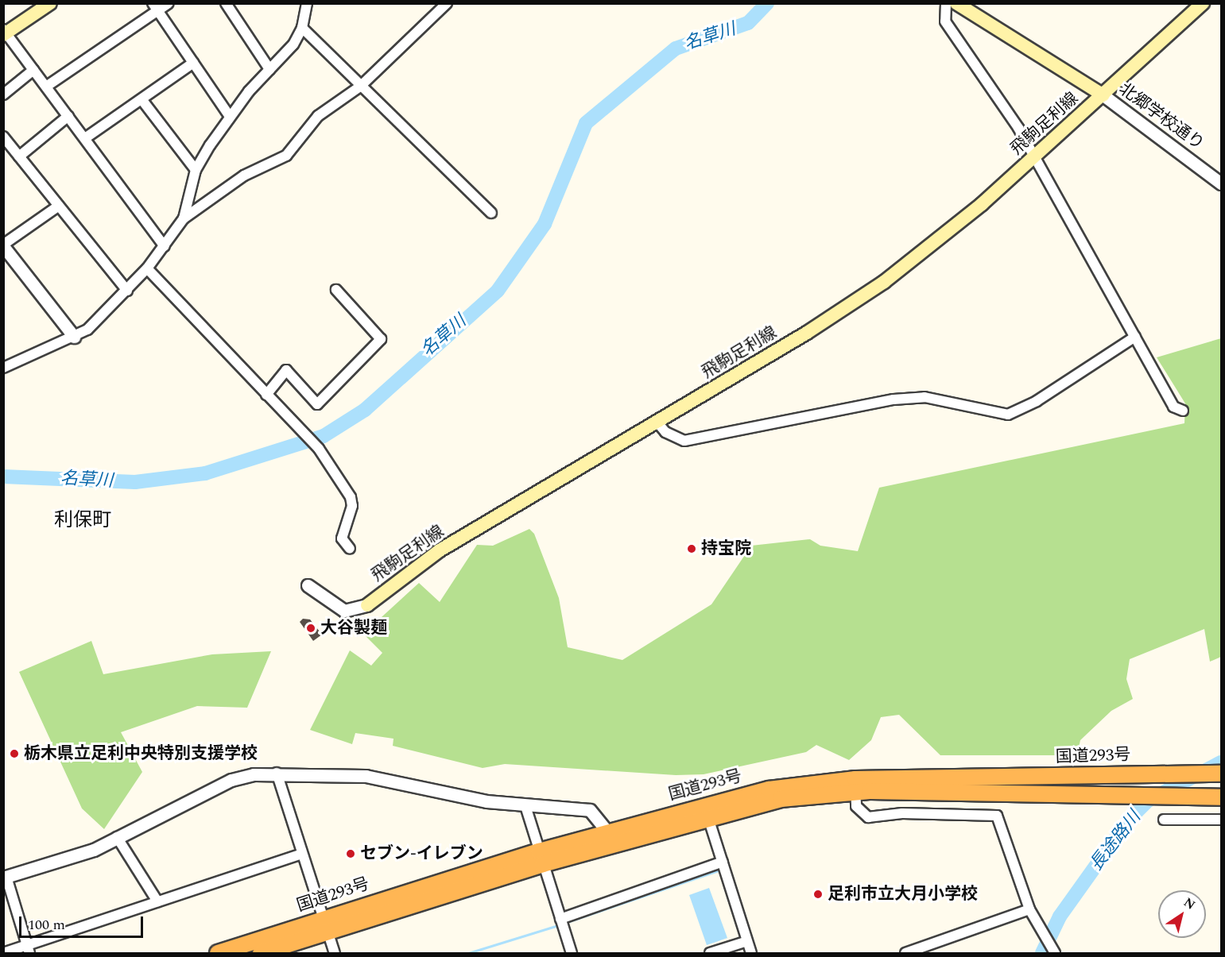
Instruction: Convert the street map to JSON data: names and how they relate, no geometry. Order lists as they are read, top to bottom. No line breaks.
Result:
{"streets":{"highway":["国道293号"],"main road":["飛駒足利線"],"street":["北郷学校通り"]},"crossings":[["北郷学校通り","飛駒足利線"]],"districts":["利保町"],"water":["名草川","長途路川"],"places":["持宝院","大谷製麺","栃木県立足利中央特別支援学校","セブン-イレブン","足利市立大月小学校"],"scale_bar":"100 m","north":"top right"}
